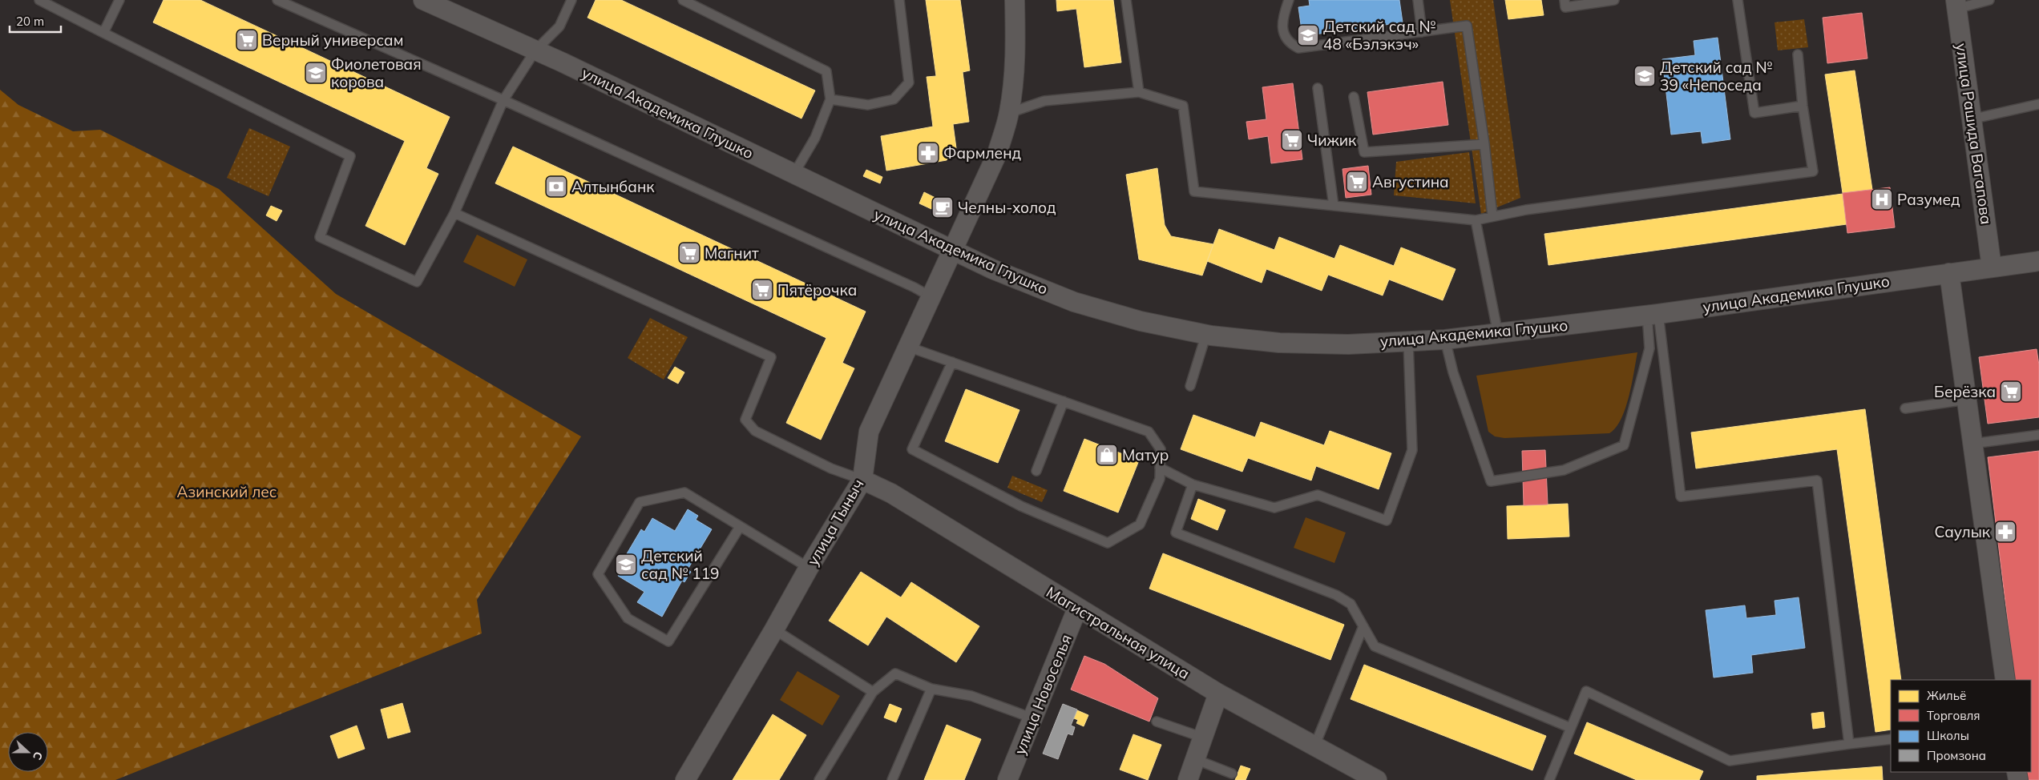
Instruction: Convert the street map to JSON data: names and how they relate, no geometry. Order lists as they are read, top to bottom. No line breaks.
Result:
{"streets":{"street":["улица Академика Глушко","улица Рашида Вагапова","улица Тыныч","Магистральная улица","улица Новоселья"]},"crossings":[["улица Академика Глушко","улица Рашида Вагапова"],["улица Академика Глушко","улица Тыныч"],["улица Тыныч","Магистральная улица"],["Магистральная улица","улица Новоселья"]],"parks":["Азинский лес"],"places":{"school or university":["Детский сад № 48 «Бэлэкэч»","Фиолетовая корова","Детский сад № 39 «Непоседа","Детский сад № 119"],"supermarket":["Верный универсам","Чижик","Августина","Магнит","Пятёрочка","Берёзка"],"pharmacy":["Фармленд","Саулык"],"bank":["Алтынбанк"],"hospital":["Разумед"],"cafe":["Челны-холод"],"shop":["Матур"]},"legend":["Жильё","Торговля","Школы","Промзона"],"scale_bar":"20 m","north":"right"}
